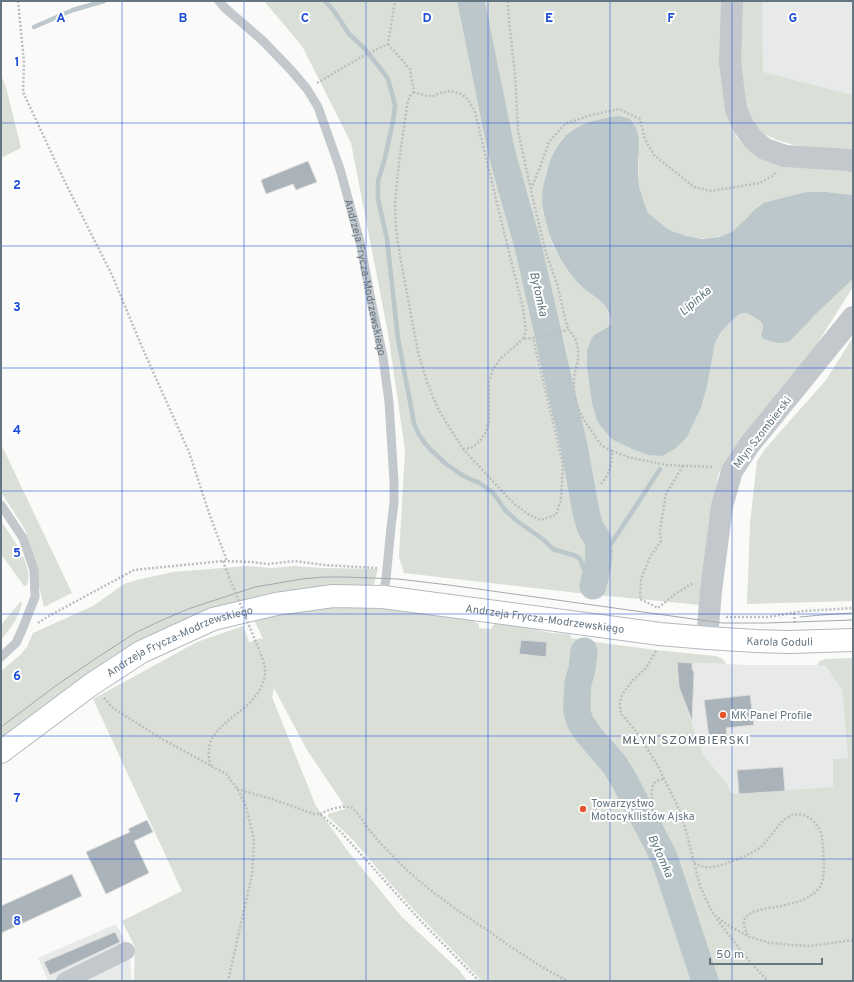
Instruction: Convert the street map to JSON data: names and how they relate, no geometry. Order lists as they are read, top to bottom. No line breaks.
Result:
{"streets":{"main road":["Andrzeja Frycza-Modrzewskiego","Karola Goduli"],"street":["Młyn Szombierski"]},"crossings":[["Andrzeja Frycza-Modrzewskiego","Młyn Szombierski"],["Andrzeja Frycza-Modrzewskiego","Karola Goduli"],["Młyn Szombierski","Karola Goduli"]],"districts":["MŁYN SZOMBIERSKI"],"water":["Bytomka","Lipinka"],"places":["MK Panel Profile","Towarzystwo Motocykllistów Ajska"],"scale_bar":"50 m","grid":{"columns":["A","B","C","D","E","F","G"],"rows":["1","2","3","4","5","6","7","8"]}}
